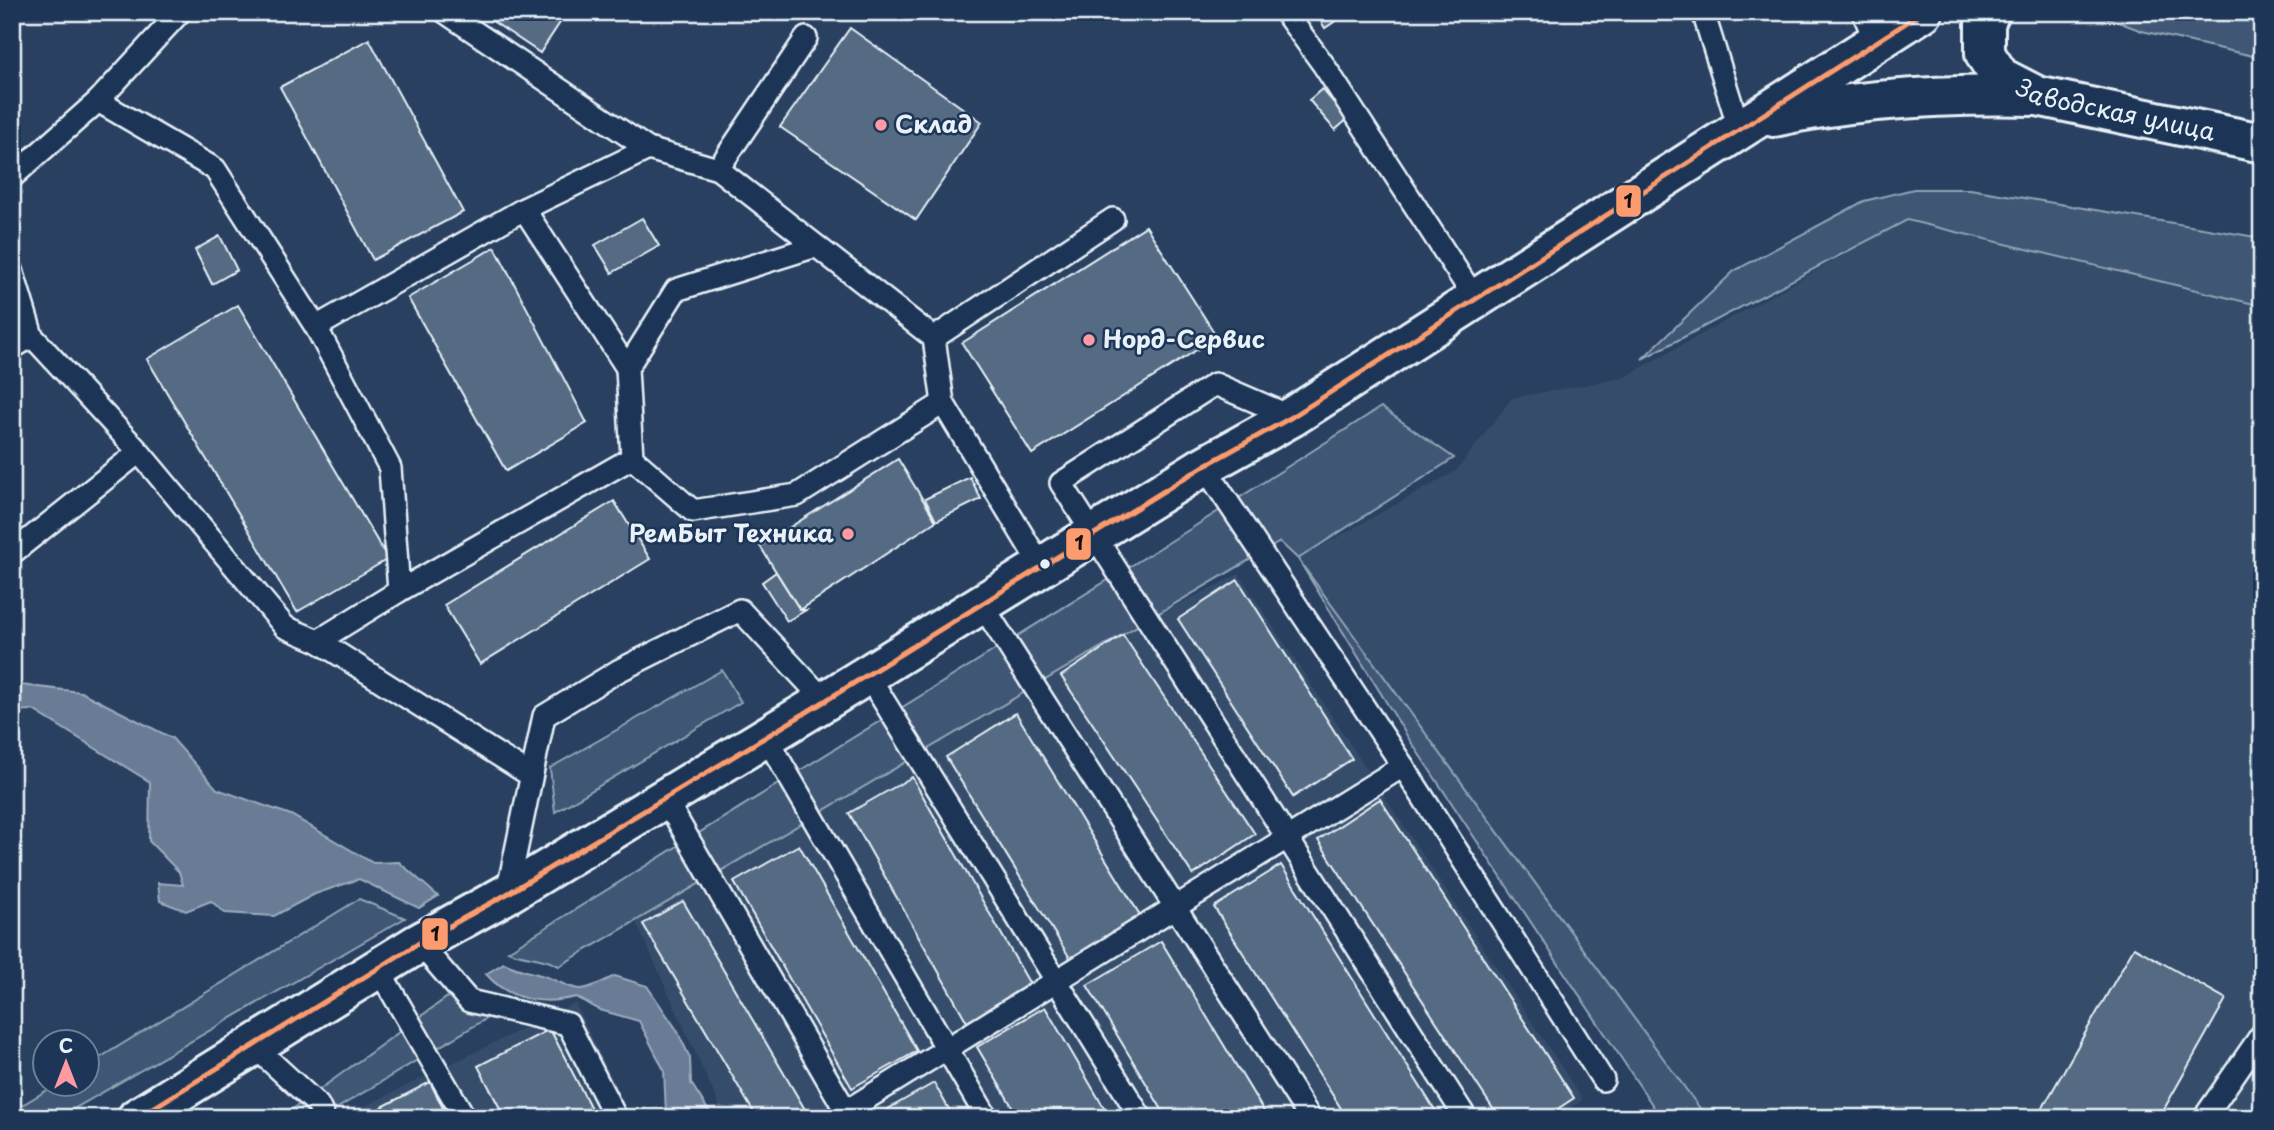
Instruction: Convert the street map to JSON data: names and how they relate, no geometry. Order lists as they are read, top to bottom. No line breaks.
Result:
{"streets":{"main road":["Заводская улица"]},"places":["Склад","Норд-Сервис","РемБыт Техника"],"lines":["transit line 1"],"north":"top"}
